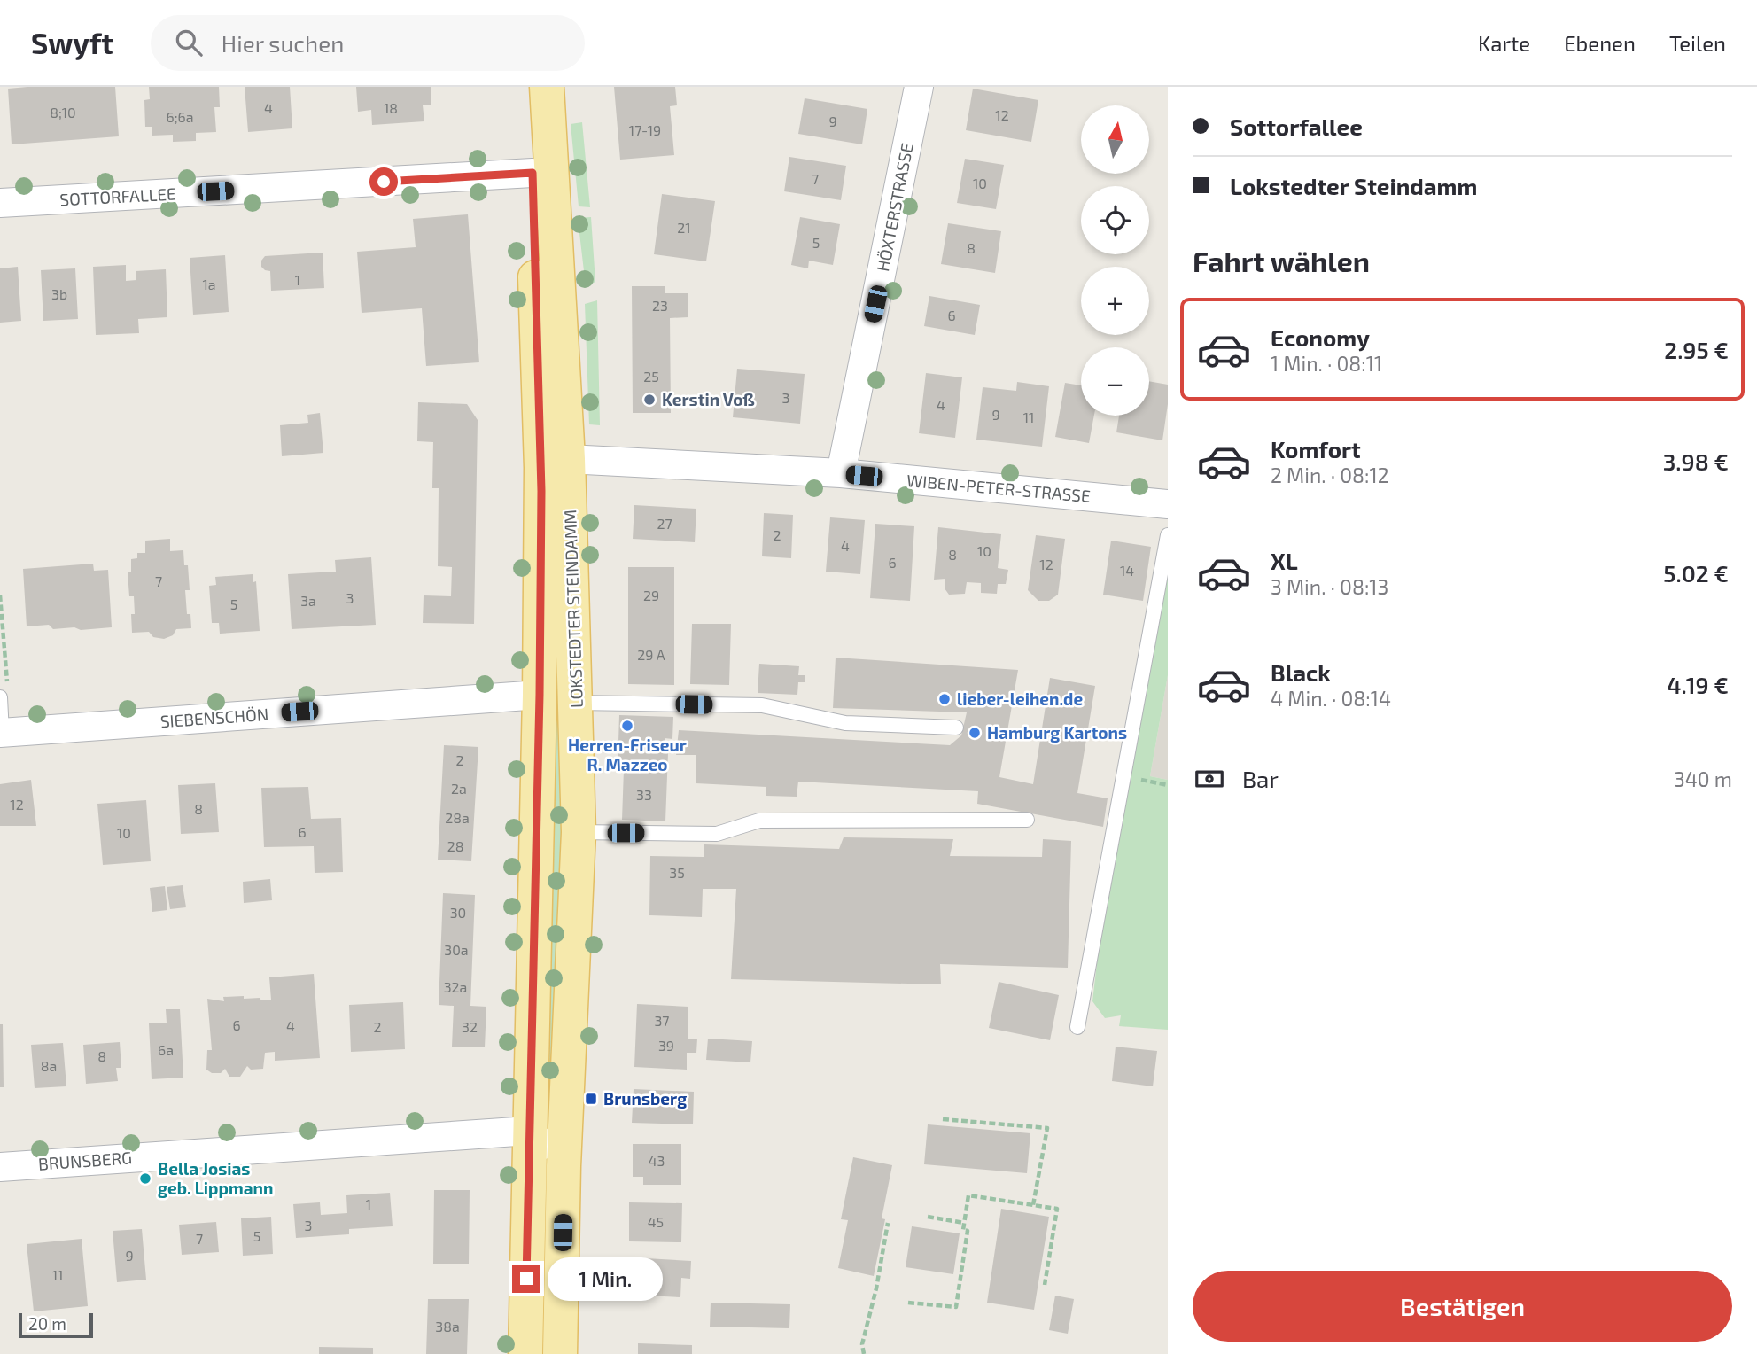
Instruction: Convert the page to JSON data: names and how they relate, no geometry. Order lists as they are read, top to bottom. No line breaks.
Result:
{"streets":{"main road":["LOKSTEDTER STEINDAMM"],"street":["SOTTORFALLEE","HÖXTERSTRASSE","WIBEN-PETER-STRASSE","SIEBENSCHÖN","BRUNSBERG"]},"crossings":[["SOTTORFALLEE","LOKSTEDTER STEINDAMM"],["HÖXTERSTRASSE","WIBEN-PETER-STRASSE"],["WIBEN-PETER-STRASSE","LOKSTEDTER STEINDAMM"],["LOKSTEDTER STEINDAMM","SIEBENSCHÖN"],["LOKSTEDTER STEINDAMM","BRUNSBERG"]],"places":{"other":["Kerstin Voß","lieber-leihen.de","Herren-Friseur R. Mazzeo","Hamburg Kartons","Bella Josias geb. Lippmann"],"transit":["Brunsberg"]},"house_numbers":["4","18","8;10","12","6;6a","9","17-19","7","10","21","5","8","1","1a","3b","23","6","25","3","4","9","11","27","2","4","10","8","6","12","14","7","29","3","3a","5","29 A","2","2a","33","12","8","28a","6","10","28","35","30","30a","32a","37","6","4","2","32","39","6a","8","8a","43","1","45","3","5","7","9","11","38a"],"scale_bar":"20 m","north":"top","page":{"header":"Swyft","search":"Hier suchen","nav":["Karte","Ebenen","Teilen"],"banner":["Sottorfallee","Lokstedter Steindamm"],"map_buttons":["+","−"],"heading":"Fahrt wählen","list":[{"name":"Economy","note":"1 Min. · 08:11","value":"2.95 €"},{"name":"Komfort","note":"2 Min. · 08:12","value":"3.98 €"},{"name":"XL","note":"3 Min. · 08:13","value":"5.02 €"},{"name":"Black","note":"4 Min. · 08:14","value":"4.19 €"}],"pay":["Bar","340 m"],"bubble":"1 Min.","buttons":"Bestätigen","scale":"20 m"}}
